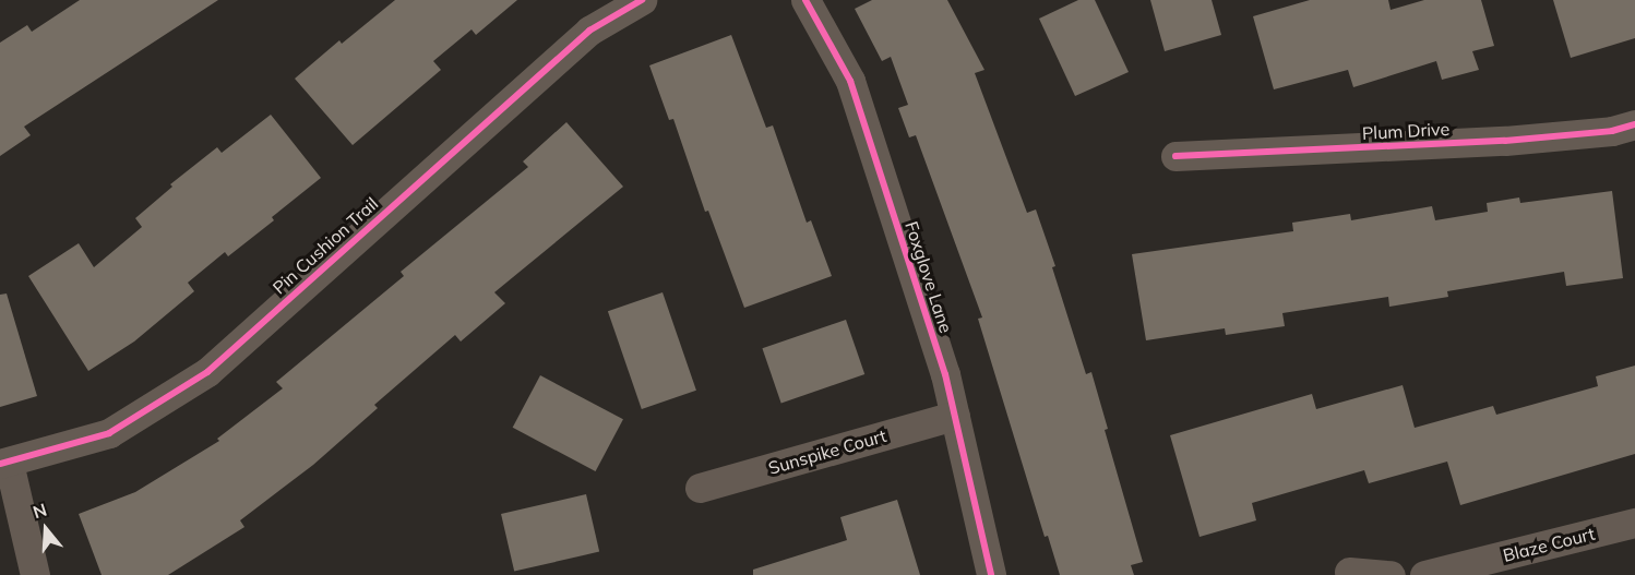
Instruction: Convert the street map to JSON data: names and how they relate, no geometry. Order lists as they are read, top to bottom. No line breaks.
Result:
{"streets":{"street":["Plum Drive","Pin Cushion Trail","Foxglove Lane","Sunspike Court","Blaze Court"]},"crossings":[["Foxglove Lane","Sunspike Court"]],"north":"top"}
